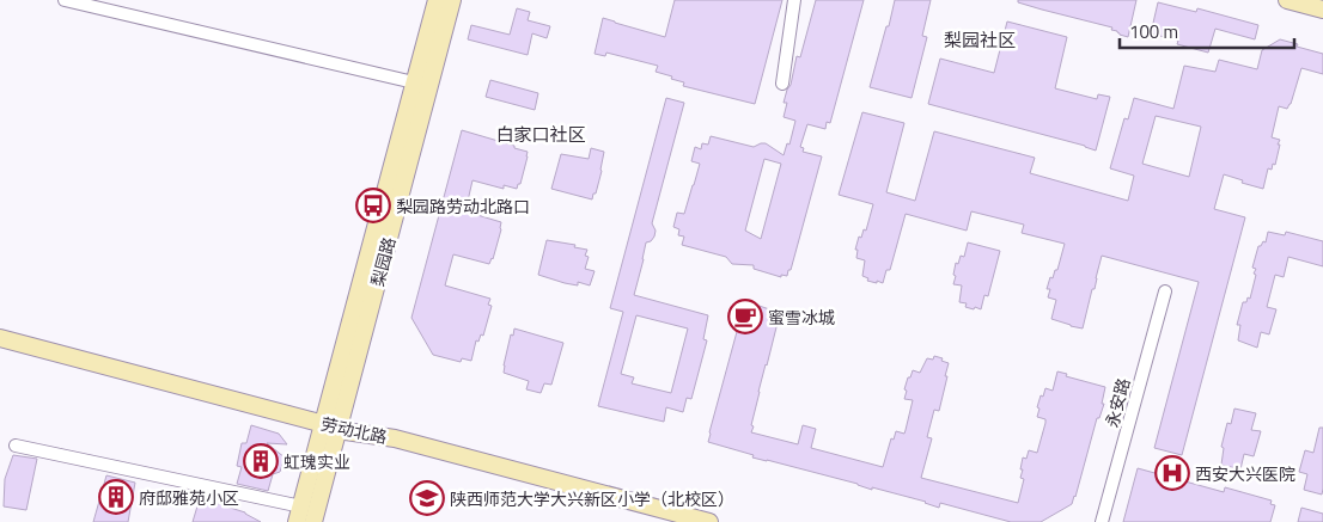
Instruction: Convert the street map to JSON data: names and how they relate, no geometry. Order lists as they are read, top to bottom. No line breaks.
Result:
{"streets":{"main road":["梨园路","劳动北路"],"street":["永安路"]},"crossings":[["梨园路","劳动北路"]],"districts":["梨园社区","白家口社区"],"places":{"bus stop":["梨园路劳动北路口"],"cafe":["蜜雪冰城"],"building":["虹瑰实业","府邸雅苑小区"],"hospital":["西安大兴医院"],"school or university":["陕西师范大学大兴新区小学（北校区）"]},"scale_bar":"100 m"}
